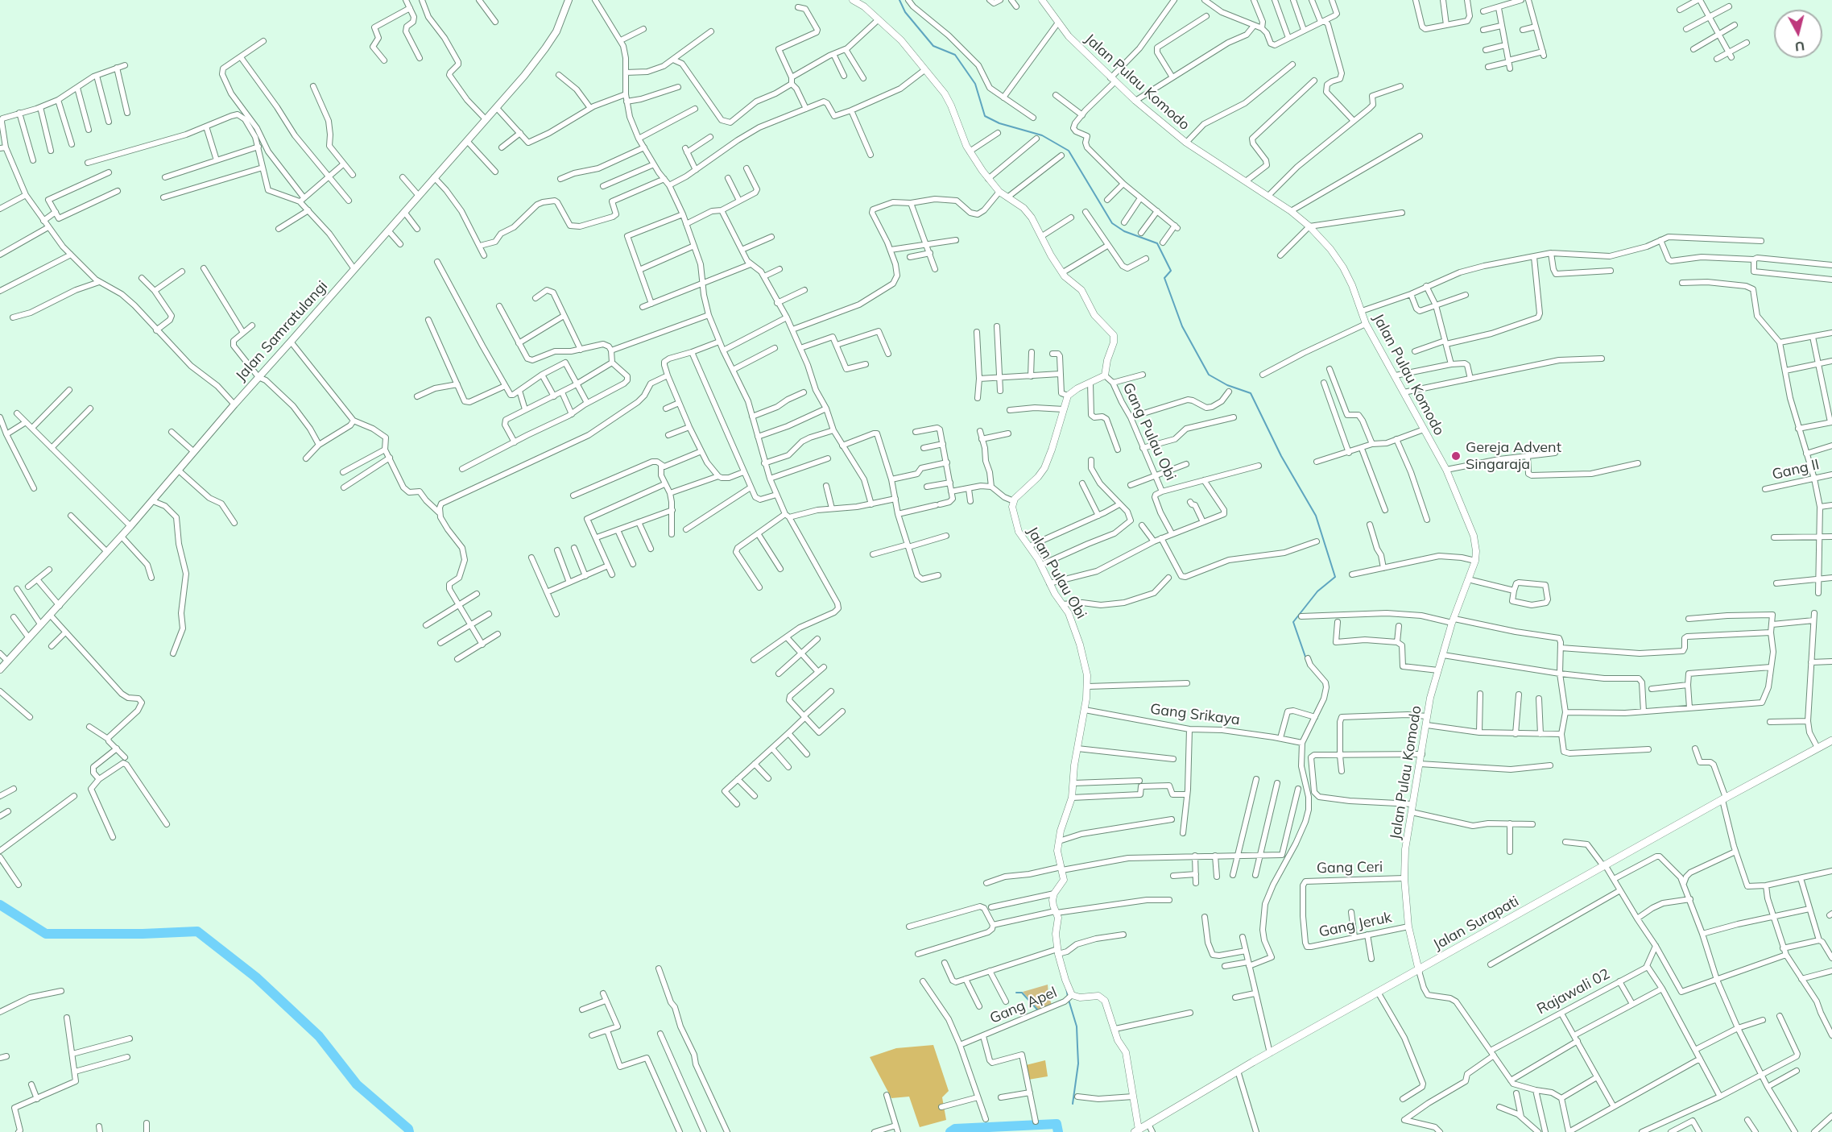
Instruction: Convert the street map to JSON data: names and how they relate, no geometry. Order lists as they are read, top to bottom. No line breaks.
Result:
{"streets":{"highway":["Jalan Surapati"],"main road":["Jalan Samratulangi"],"street":["Jalan Pulau Komodo","Gang Pulau Obi","Gang II","Jalan Pulau Obi","Gang Srikaya","Gang Ceri","Gang Jeruk","Rajawali 02","Gang Apel"]},"crossings":[["Jalan Pulau Komodo","Gang Ceri"],["Jalan Pulau Komodo","Jalan Surapati"],["Jalan Pulau Komodo","Gang Jeruk"],["Jalan Pulau Obi","Gang Srikaya"],["Jalan Pulau Obi","Gang Apel"],["Gang Ceri","Gang Jeruk"]],"places":["Gereja Advent Singaraja"],"north":"bottom"}
